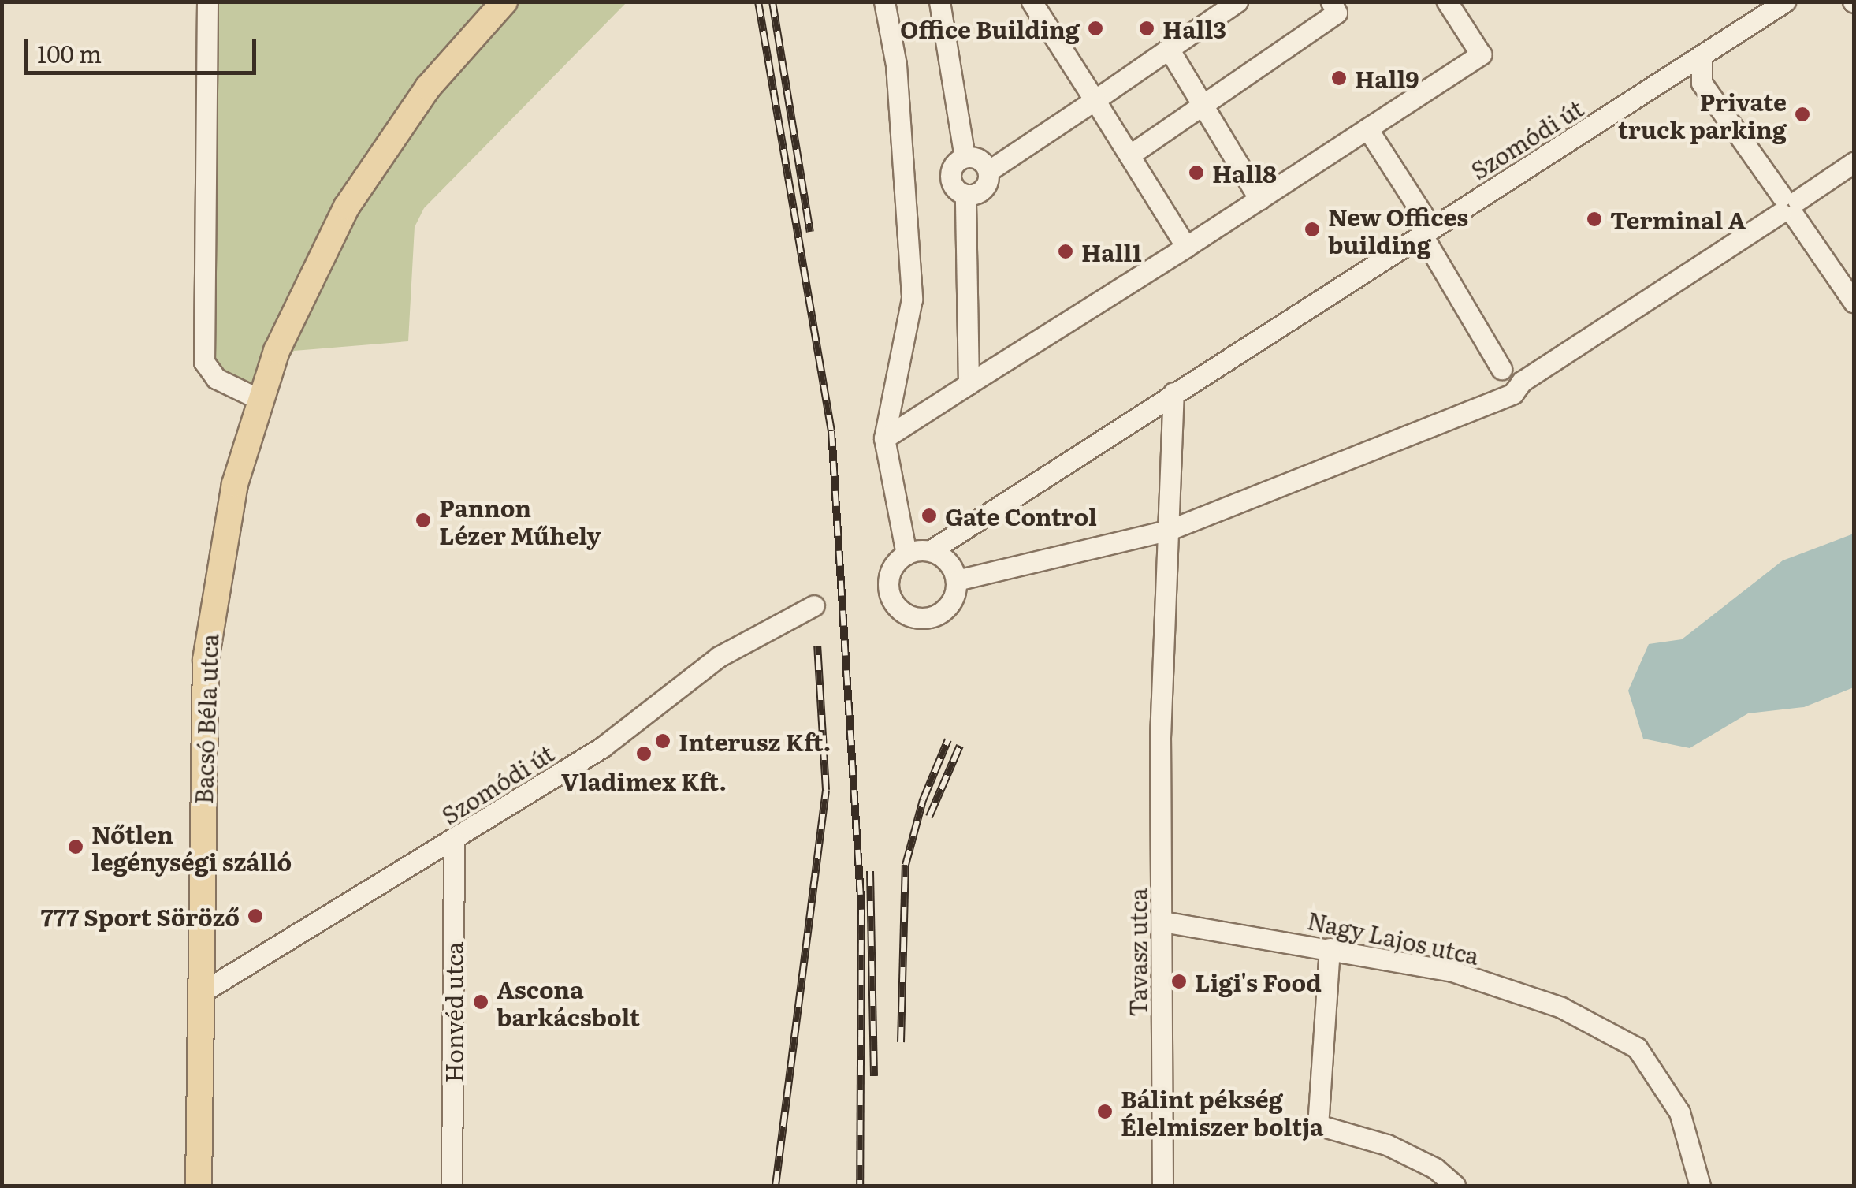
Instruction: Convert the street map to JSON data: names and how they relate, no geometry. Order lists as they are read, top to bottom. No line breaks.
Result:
{"streets":{"main road":["Bacsó Béla utca"],"street":["Szomódi út","Nagy Lajos utca","Tavasz utca","Honvéd utca"]},"crossings":[["Szomódi út","Bacsó Béla utca"],["Szomódi út","Tavasz utca"],["Szomódi út","Honvéd utca"],["Nagy Lajos utca","Tavasz utca"]],"places":["Office Building","Hall3","Hall9","Private truck parking","Hall8","Terminal A","New Offices building","Hall1","Gate Control","Pannon Lézer Műhely","Interusz Kft.","Vladimex Kft.","Nőtlen legénységi szálló","777 Sport Söröző","Ligi's Food","Ascona barkácsbolt","Bálint pékség Élelmiszer boltja"],"scale_bar":"100 m"}
